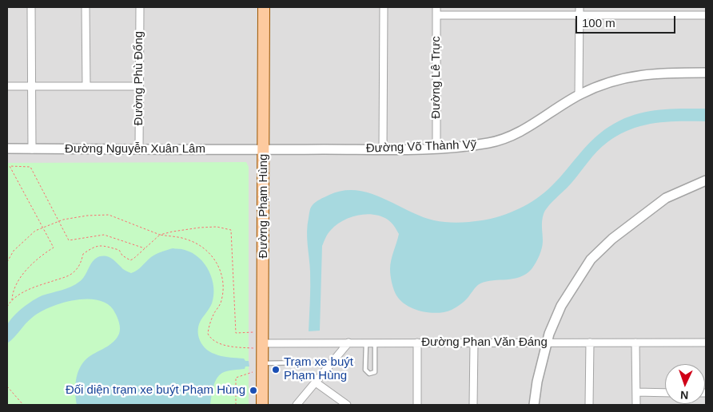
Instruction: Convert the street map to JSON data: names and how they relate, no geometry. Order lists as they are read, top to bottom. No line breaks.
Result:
{"streets":{"main road":["Đường Phạm Hùng"],"street":["Đường Lê Trực","Đường Phù Đổng","Đường Võ Thành Vỹ","Đường Nguyễn Xuân Lâm","Đường Phan Văn Đáng"]},"crossings":[["Đường Lê Trực","Đường Võ Thành Vỹ"],["Đường Phù Đổng","Đường Nguyễn Xuân Lâm"],["Đường Võ Thành Vỹ","Đường Nguyễn Xuân Lâm"],["Đường Võ Thành Vỹ","Đường Phạm Hùng"],["Đường Nguyễn Xuân Lâm","Đường Phạm Hùng"],["Đường Phạm Hùng","Đường Phan Văn Đáng"]],"places":["Trạm xe buýt Phạm Hùng","Đối diện trạm xe buýt Phạm Hùng"],"scale_bar":"100 m","north":"bottom"}
